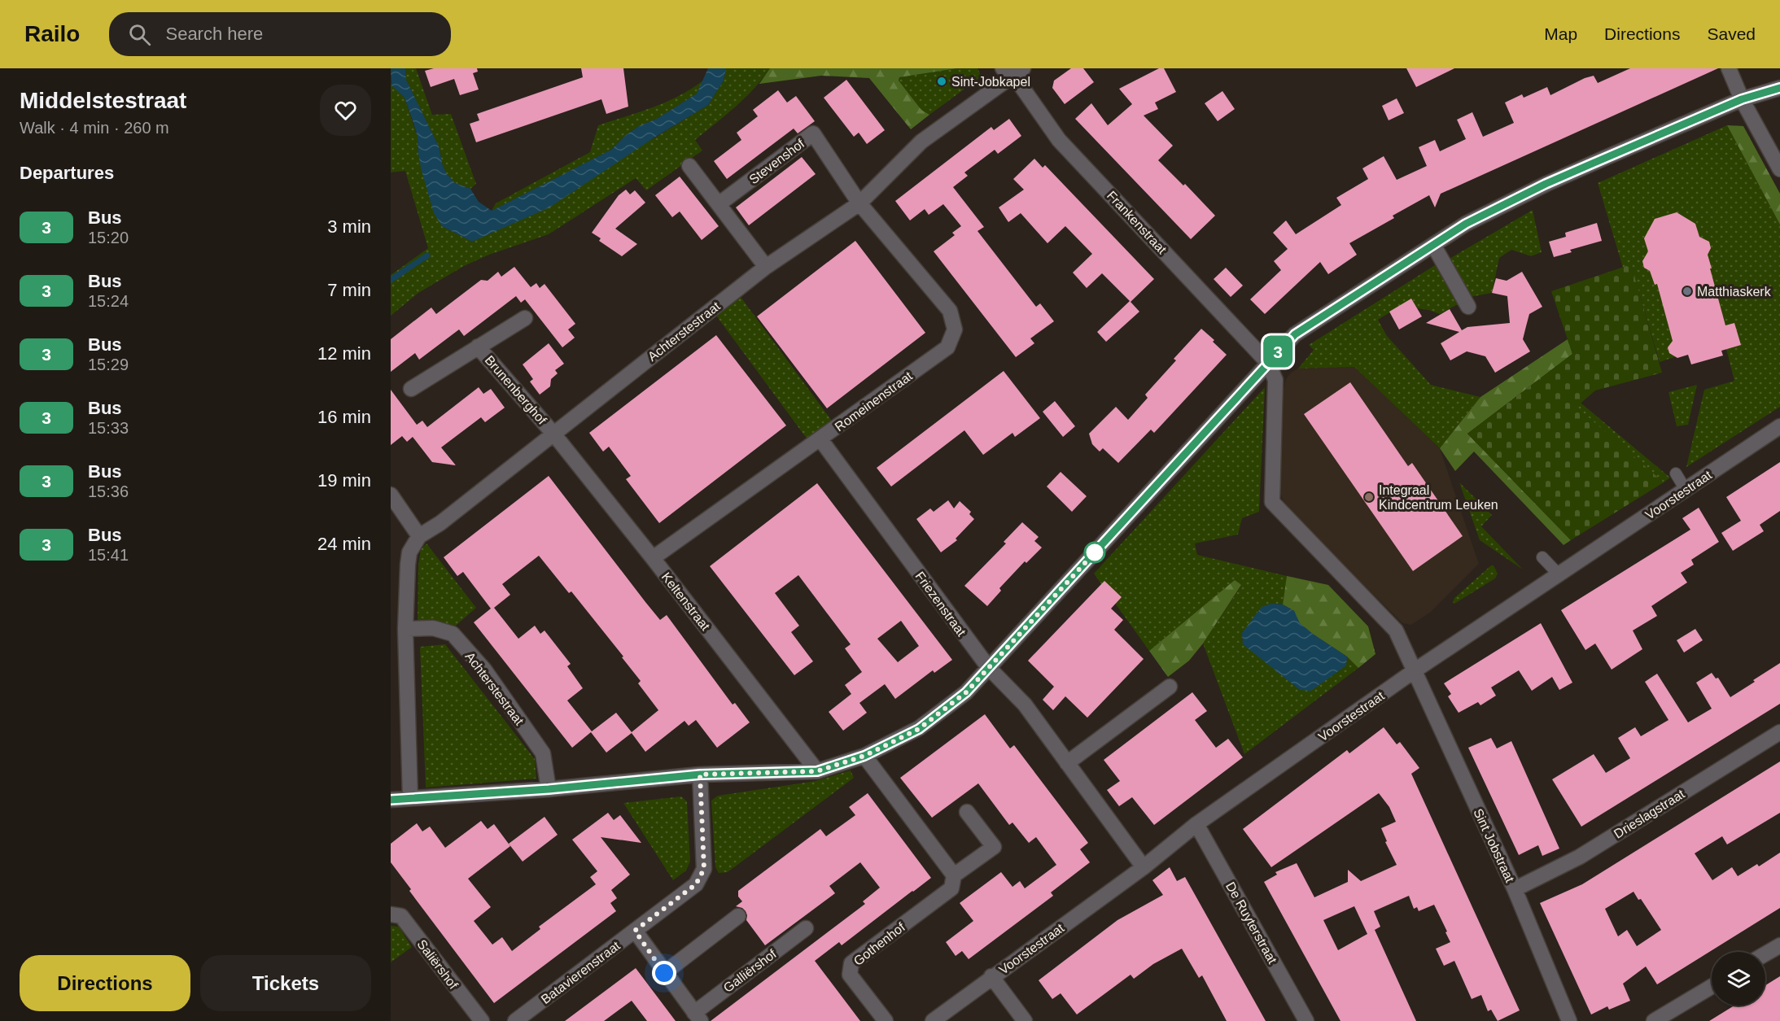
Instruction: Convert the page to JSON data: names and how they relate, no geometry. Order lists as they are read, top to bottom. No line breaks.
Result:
{"streets":{"street":["Stevenshof","Frankenstraat","Achterstestraat","Brunenberghof","Romeinenstraat","Voorstestraat","Keltenstraat","Friezenstraat","Drieslagstraat","Sint Jobstraat","De Ruyterstraat","Gothenhof","Saliërshof","Galliërshof","Batavierenstraat"]},"crossings":[["Stevenshof","Achterstestraat"],["Stevenshof","Romeinenstraat"],["Frankenstraat","Achterstestraat"],["Frankenstraat","Sint Jobstraat"],["Achterstestraat","Brunenberghof"],["Achterstestraat","Romeinenstraat"],["Achterstestraat","Keltenstraat"],["Brunenberghof","Keltenstraat"],["Romeinenstraat","Keltenstraat"],["Romeinenstraat","Friezenstraat"],["Voorstestraat","Friezenstraat"],["Voorstestraat","Sint Jobstraat"],["Voorstestraat","De Ruyterstraat"],["Drieslagstraat","Sint Jobstraat"],["Galliërshof","Batavierenstraat"]],"places":["Sint-Jobkapel","Matthiaskerk","Integraal Kindcentrum Leuken"],"lines":["bus line 3"],"page":{"header":"Railo","search":"Search here","nav":["Map","Directions","Saved"],"heading":[["Middelstestraat","Walk · 4 min · 260 m"],"Departures"],"on_map":"3","list":[{"mark":"3","name":"Bus","note":"15:20","value":"3 min"},{"mark":"3","name":"Bus","note":"15:24","value":"7 min"},{"mark":"3","name":"Bus","note":"15:29","value":"12 min"},{"mark":"3","name":"Bus","note":"15:33","value":"16 min"},{"mark":"3","name":"Bus","note":"15:36","value":"19 min"},{"mark":"3","name":"Bus","note":"15:41","value":"24 min"}],"buttons":["Directions","Tickets"]}}
